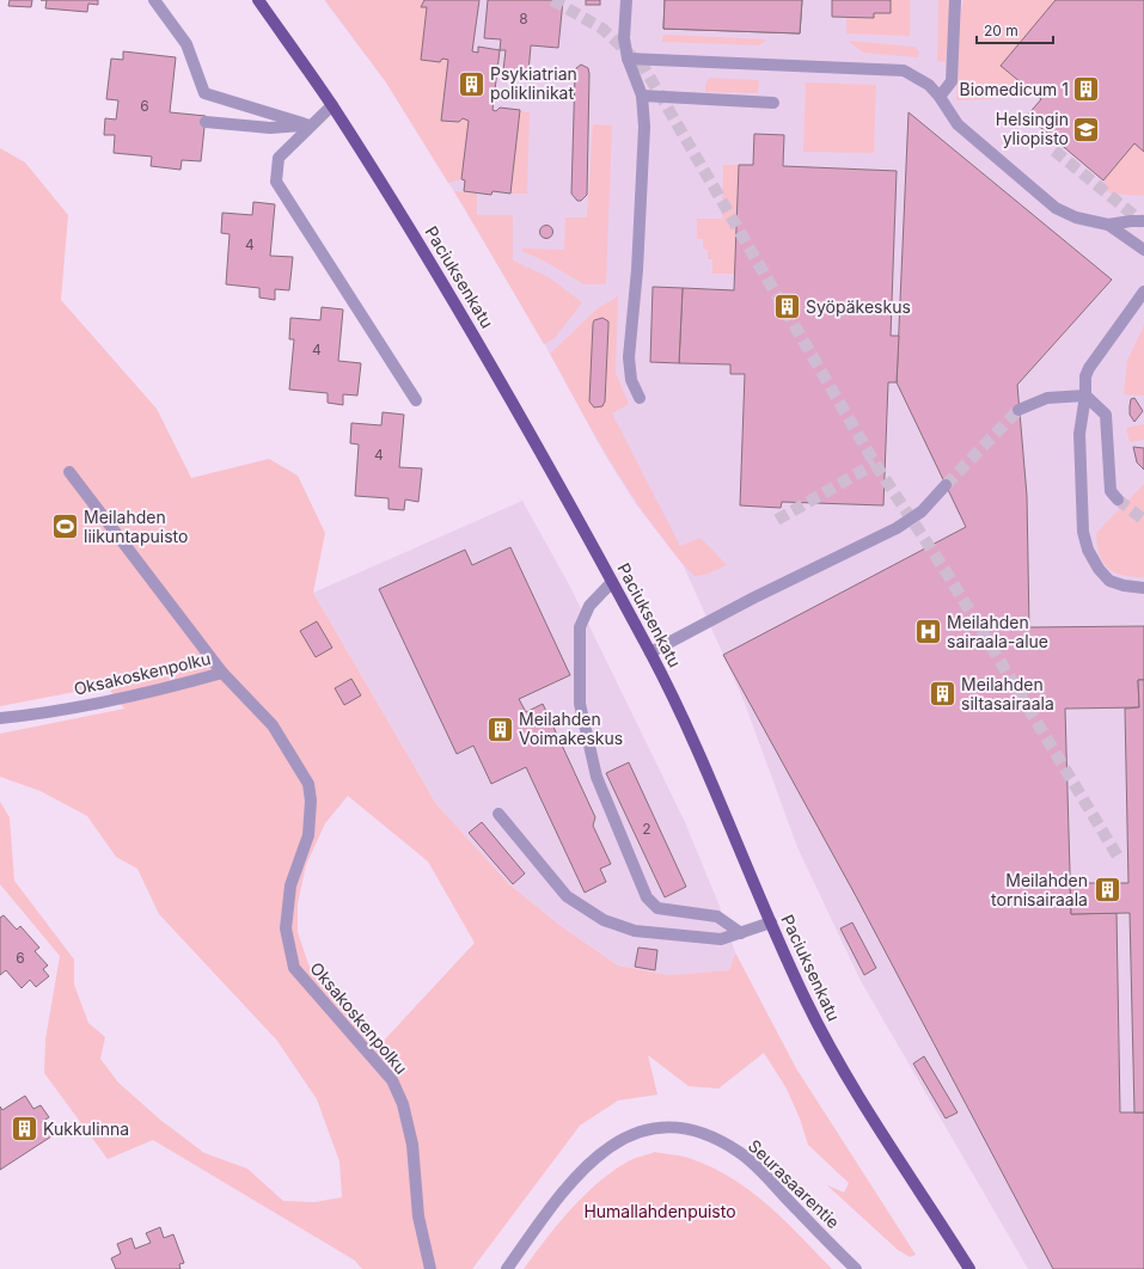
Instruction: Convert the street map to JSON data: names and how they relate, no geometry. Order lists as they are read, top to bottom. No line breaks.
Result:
{"streets":{"main road":["Paciuksenkatu"],"street":["Oksakoskenpolku","Seurasaarentie"]},"parks":["Humallahdenpuisto"],"places":{"building":["Psykiatrian poliklinikat","Biomedicum 1","Syöpäkeskus","Meilahden siltasairaala","Meilahden Voimakeskus","Meilahden tornisairaala","Kukkulinna"],"school or university":["Helsingin yliopisto"],"sports":["Meilahden liikuntapuisto"],"hospital":["Meilahden sairaala-alue"]},"house_numbers":["8","6","4","4","4","2","6"],"scale_bar":"20 m"}
